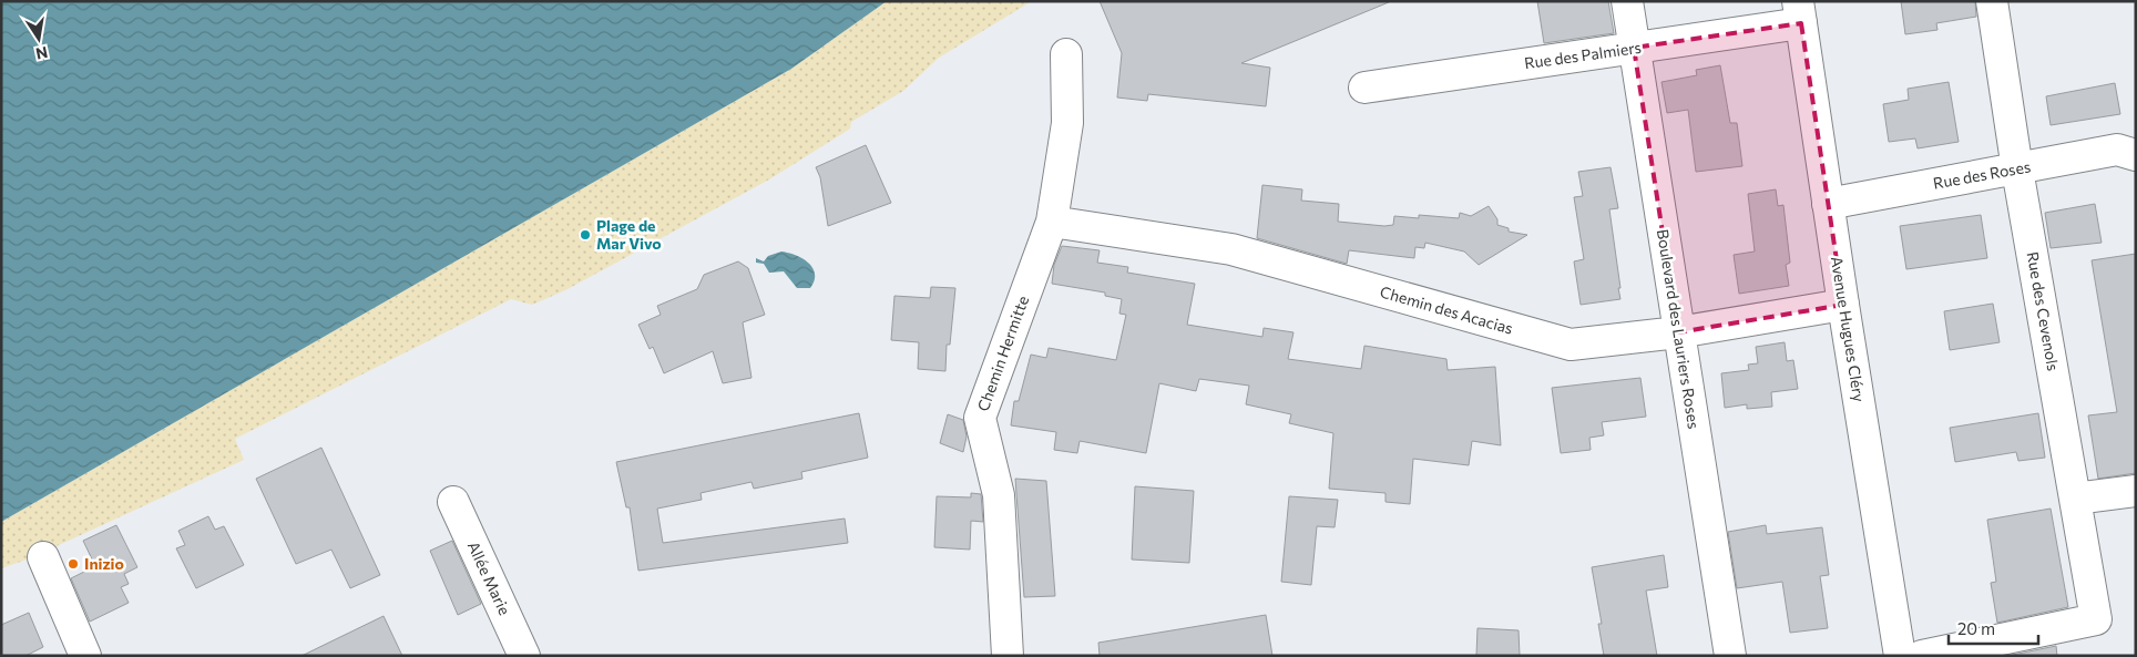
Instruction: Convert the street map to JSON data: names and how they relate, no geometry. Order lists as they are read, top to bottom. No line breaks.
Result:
{"streets":{"street":["Rue des Palmiers","Rue des Roses","Chemin des Acacias","Rue des Cevenols","Boulevard des Lauriers Roses","Avenue Hugues Cléry","Chemin Hermitte","Allée Marie"]},"crossings":[["Rue des Palmiers","Boulevard des Lauriers Roses"],["Rue des Palmiers","Avenue Hugues Cléry"],["Rue des Roses","Rue des Cevenols"],["Rue des Roses","Avenue Hugues Cléry"],["Chemin des Acacias","Boulevard des Lauriers Roses"],["Chemin des Acacias","Avenue Hugues Cléry"],["Chemin des Acacias","Chemin Hermitte"]],"places":["Plage de Mar Vivo","Inizio"],"scale_bar":"20 m","north":"bottom"}
